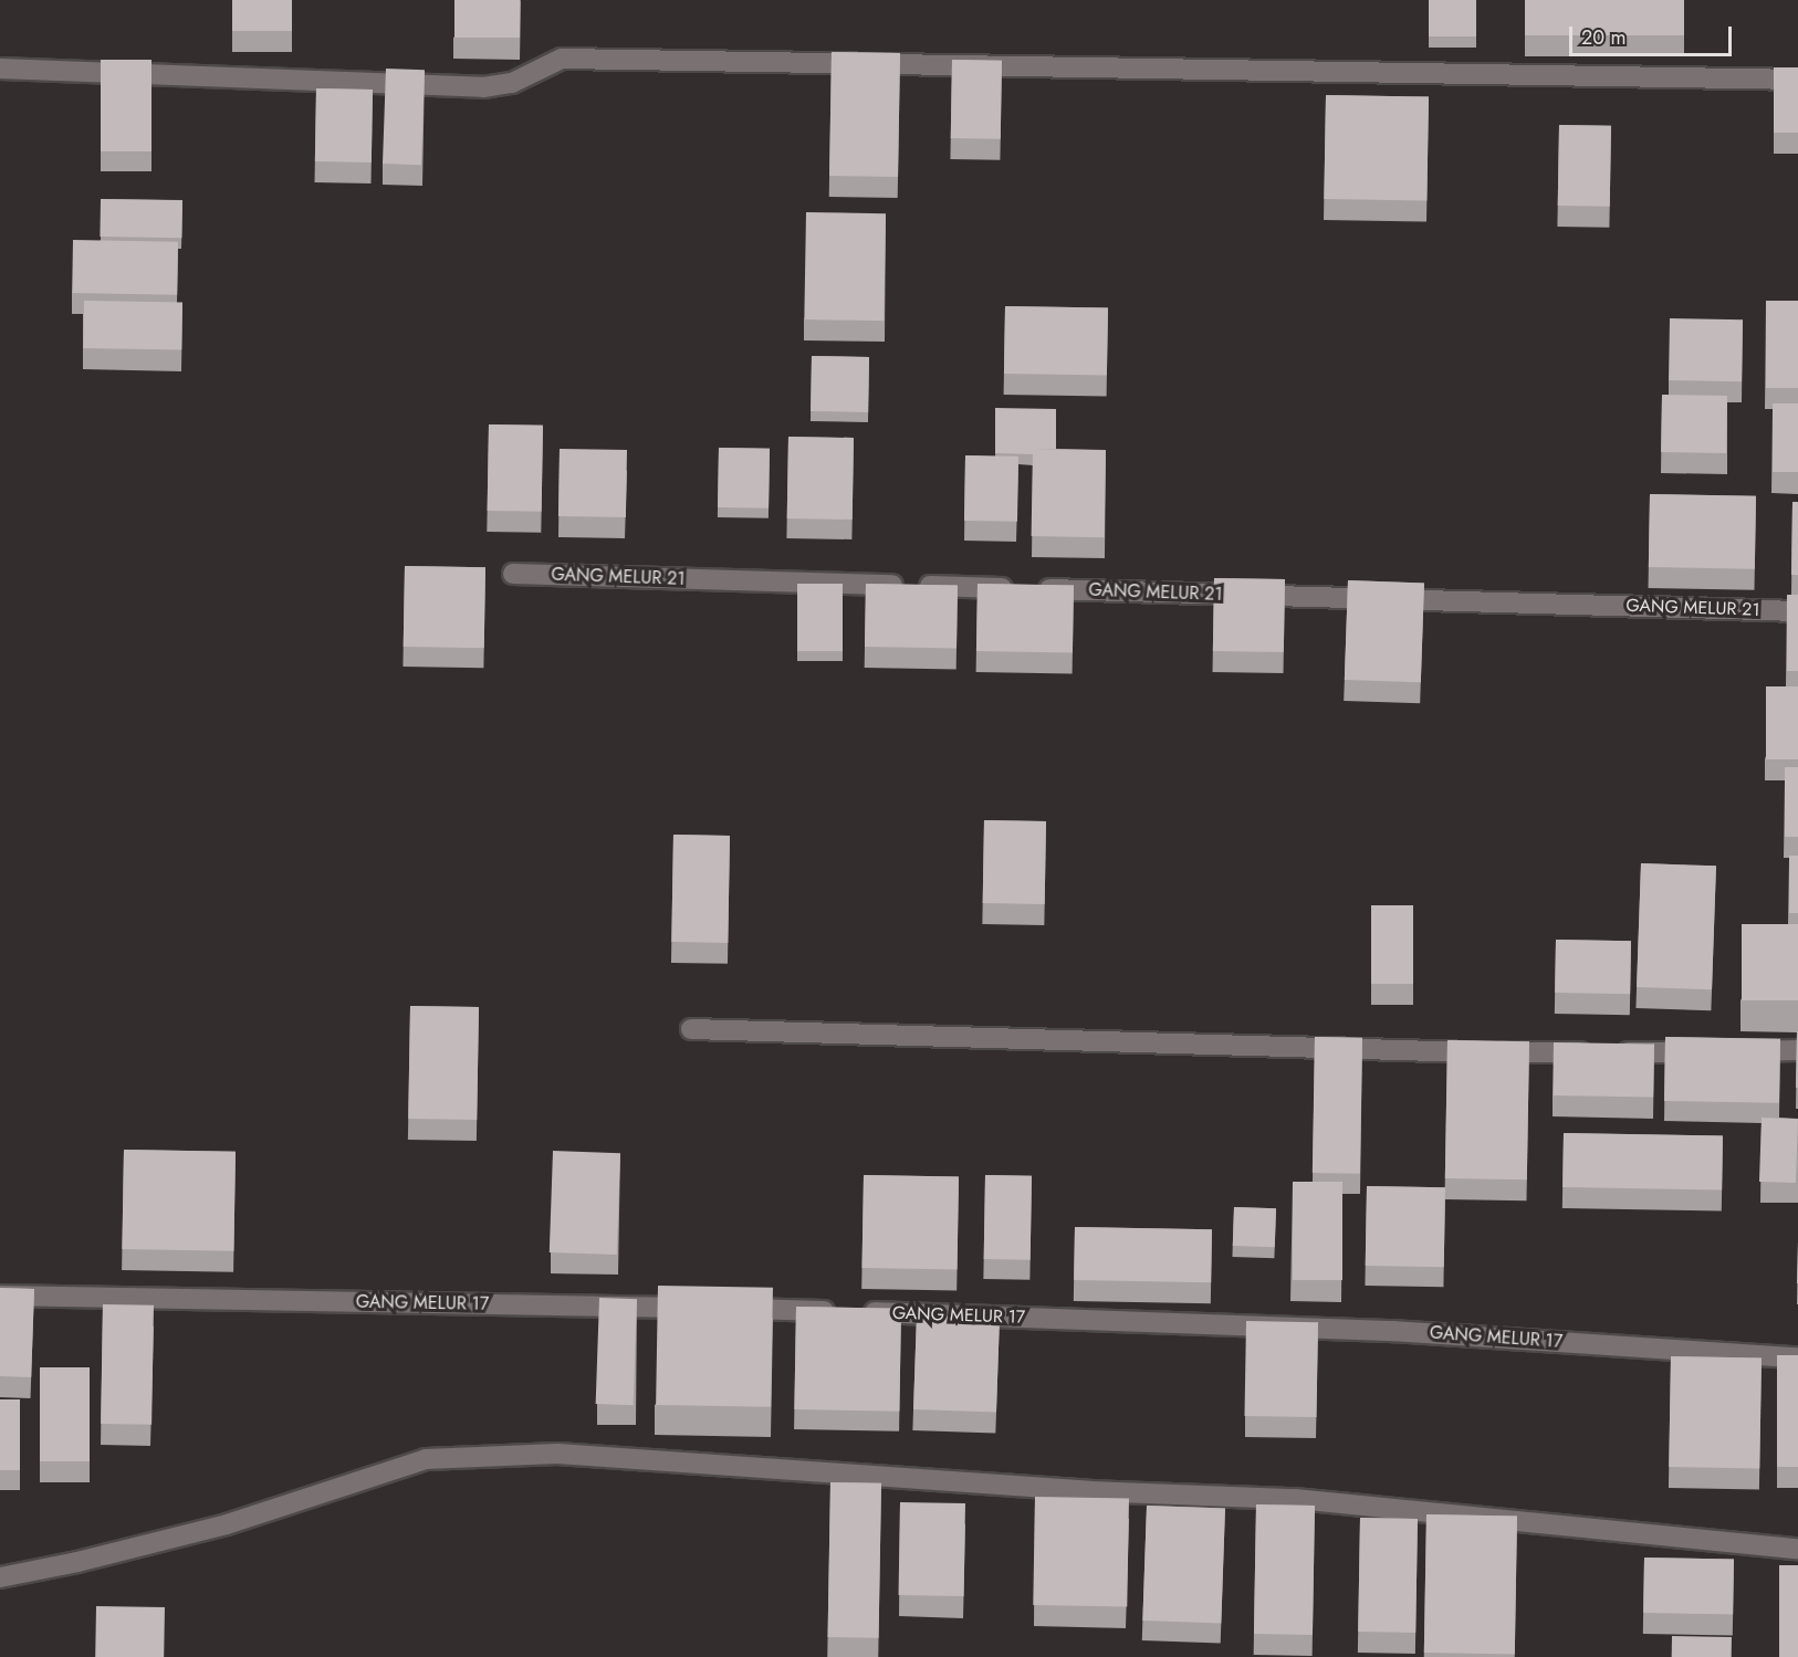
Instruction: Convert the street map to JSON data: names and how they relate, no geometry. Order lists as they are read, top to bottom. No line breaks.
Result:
{"streets":{"street":["GANG MELUR 21","GANG MELUR 17"]},"scale_bar":"20 m"}
